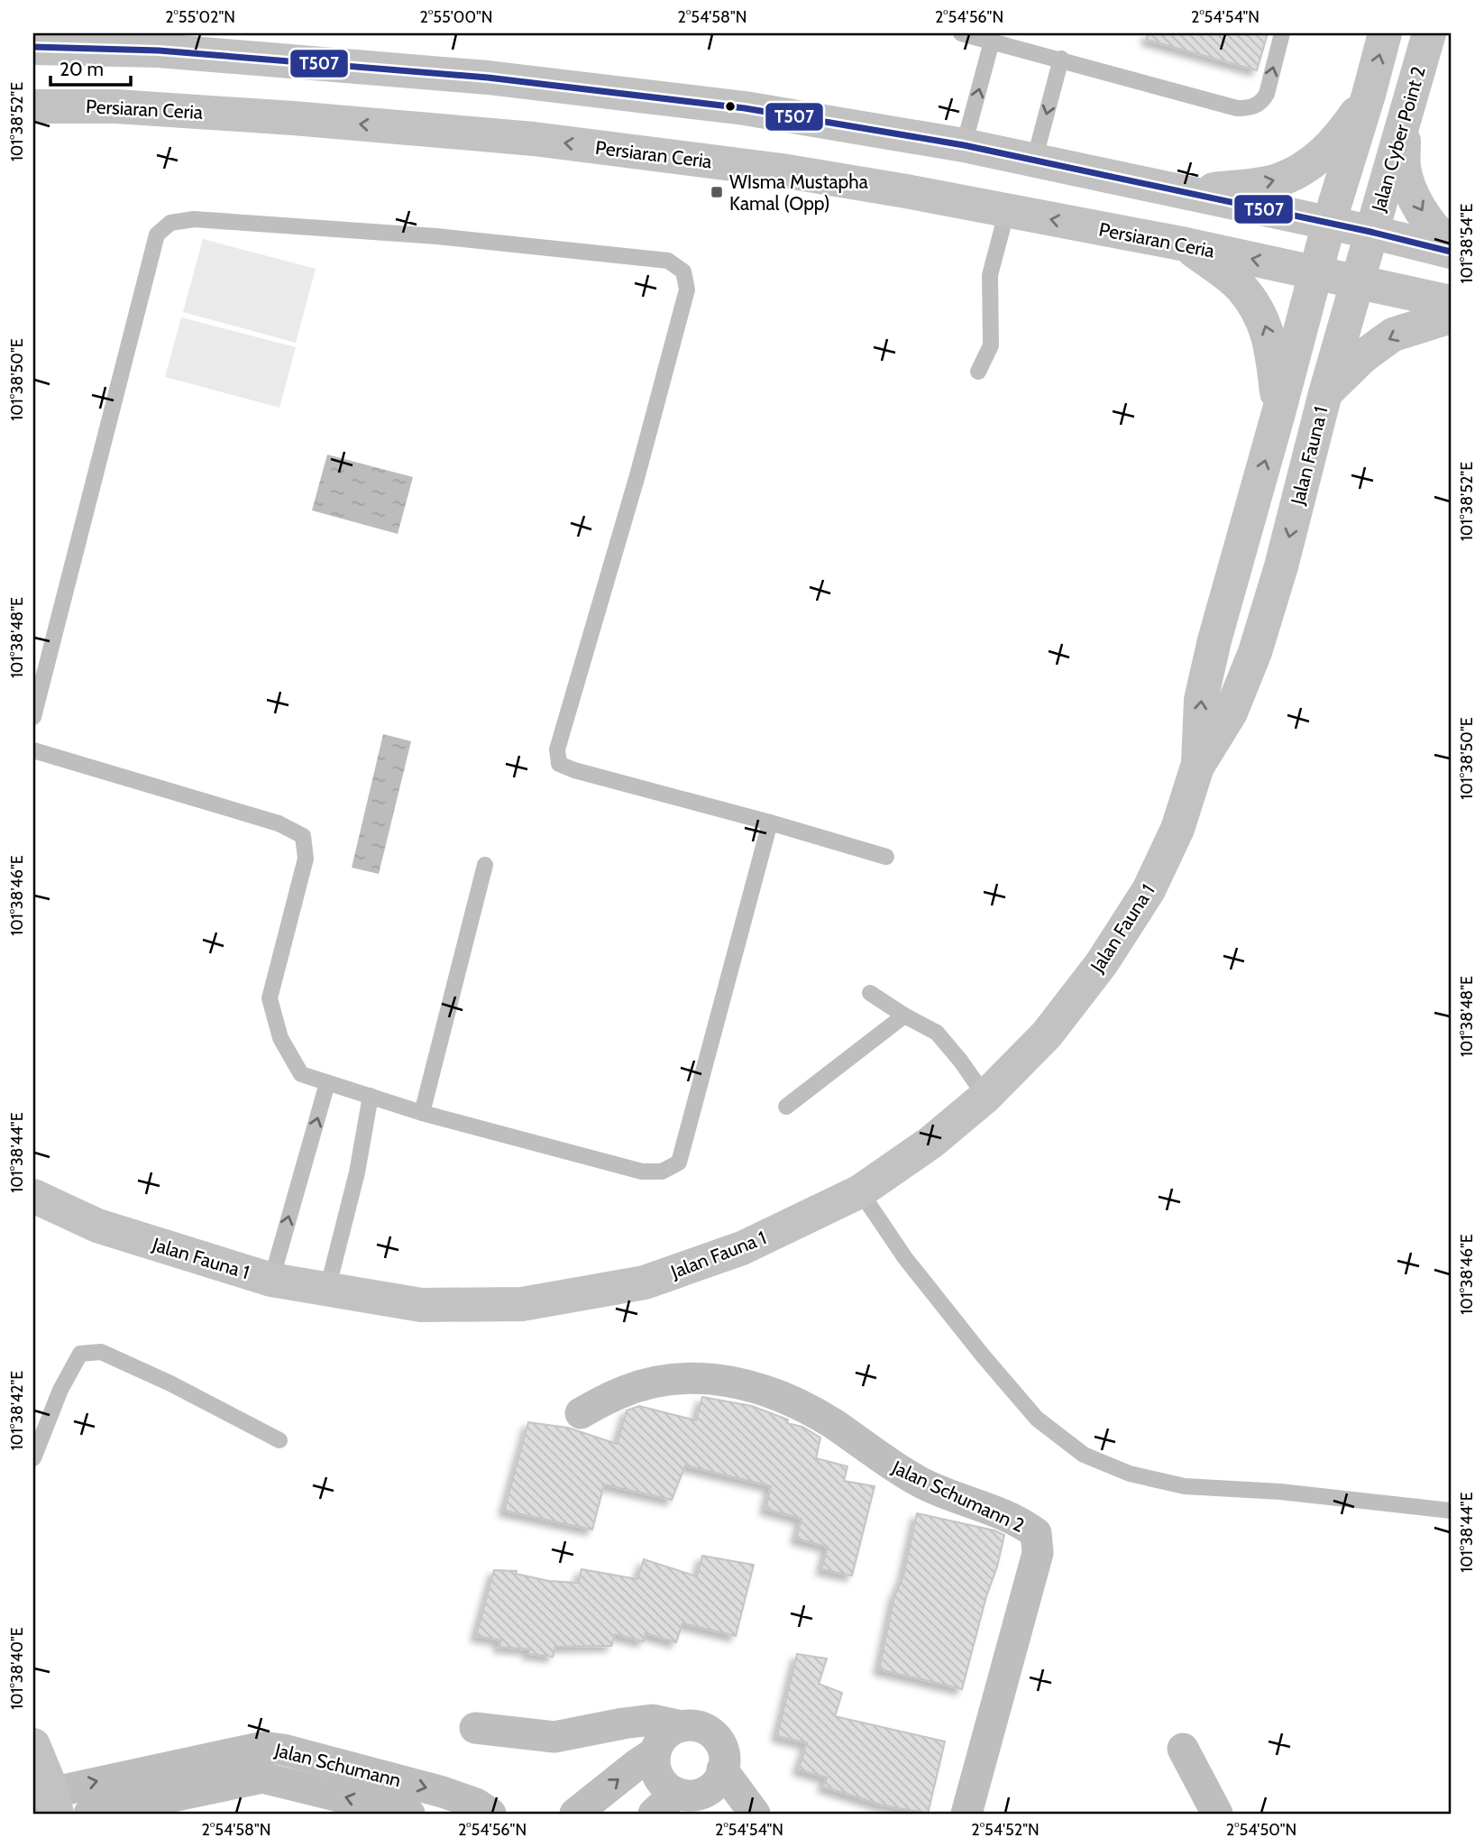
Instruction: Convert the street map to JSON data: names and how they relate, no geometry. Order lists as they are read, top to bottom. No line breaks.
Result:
{"streets":{"street":["Persiaran Ceria","Jalan Cyber Point 2","Jalan Fauna 1","Jalan Schumann 2","Jalan Schumann"]},"crossings":[["Persiaran Ceria","Jalan Cyber Point 2"],["Persiaran Ceria","Jalan Fauna 1"],["Jalan Cyber Point 2","Jalan Fauna 1"]],"places":{"transit":["WIsma Mustapha Kamal (Opp)"]},"lines":["transit line T507"],"scale_bar":"20 m","coordinates":["2°55'02\"N","2°55'00\"N","2°54'58\"N","2°54'56\"N","2°54'54\"N","101°38'52\"E","101°38'54\"E","101°38'50\"E","101°38'48\"E","101°38'46\"E","101°38'44\"E","101°38'42\"E","101°38'40\"E","2°54'52\"N","2°54'50\"N"]}
